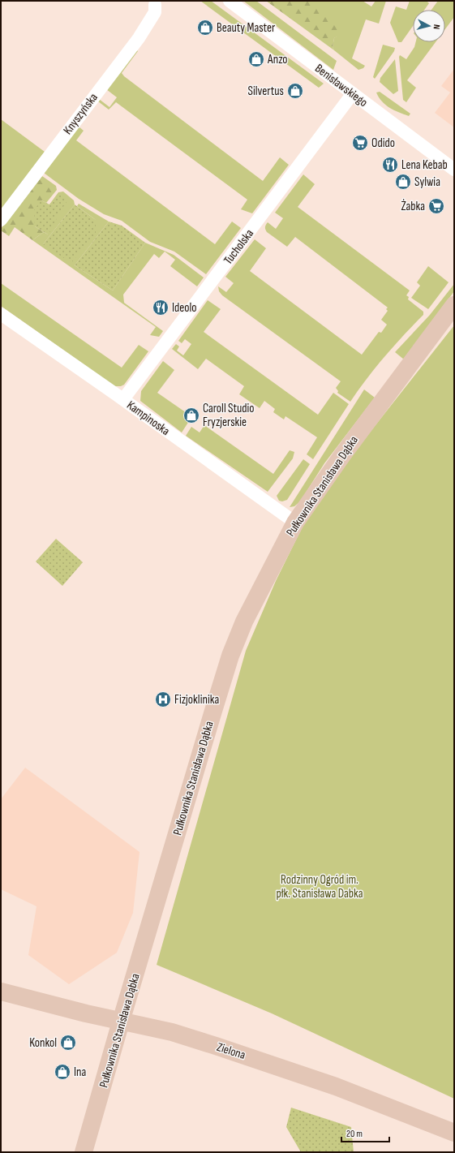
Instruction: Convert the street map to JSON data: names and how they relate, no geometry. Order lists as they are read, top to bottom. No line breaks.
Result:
{"streets":{"street":["Benisławskiego","Knyszyńska","Tucholska","Kampinoska","Pułkownika Stanisława Dąbka","Zielona"]},"crossings":[["Benisławskiego","Tucholska"],["Tucholska","Kampinoska"],["Kampinoska","Pułkownika Stanisława Dąbka"],["Pułkownika Stanisława Dąbka","Zielona"]],"parks":["Rodzinny Ogród im. płk. Stanisława Dabka"],"places":{"shop":["Beauty Master","Anzo","Silvertus","Sylwia","Caroll Studio Fryzjerskie","Konkol","Ina"],"supermarket":["Odido","Żabka"],"restaurant":["Lena Kebab","Ideolo"],"hospital":["Fizjoklinika"]},"scale_bar":"20 m","north":"right"}
